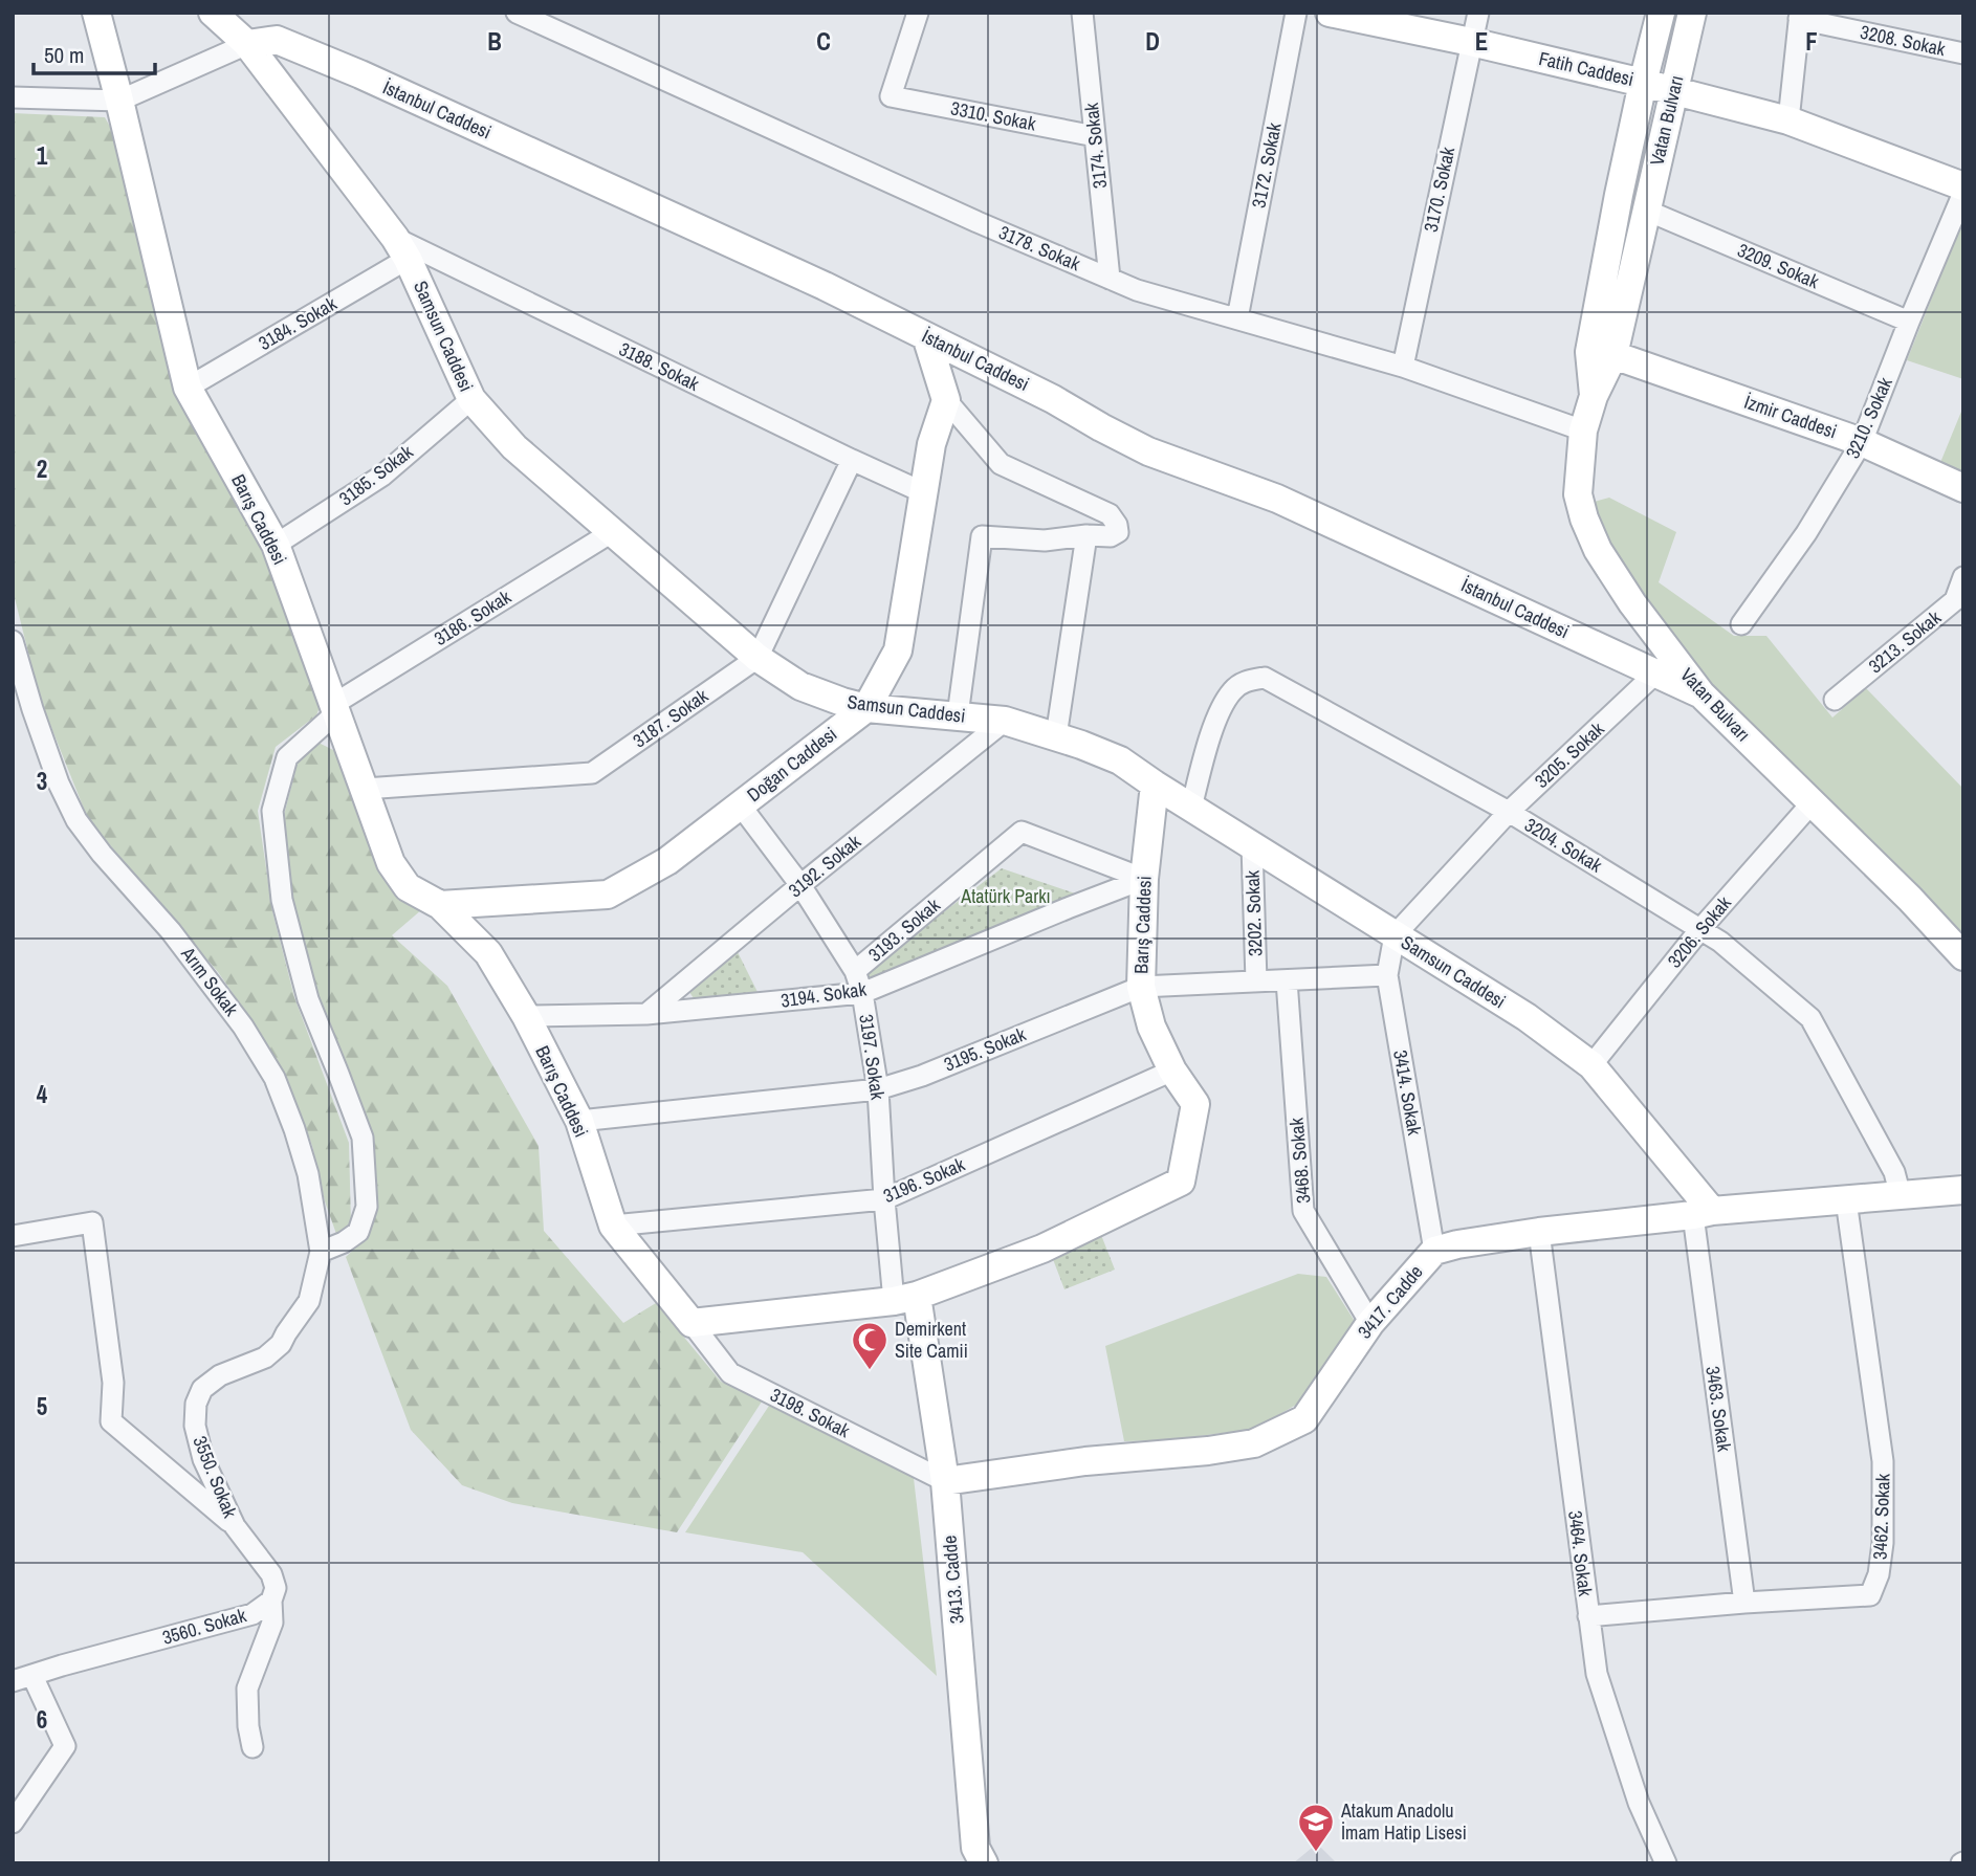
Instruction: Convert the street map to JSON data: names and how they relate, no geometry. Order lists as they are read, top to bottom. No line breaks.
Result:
{"streets":{"street":["3208. Sokak","Fatih Caddesi","İstanbul Caddesi","3310. Sokak","Vatan Bulvarı","3174. Sokak","3172. Sokak","3170. Sokak","3178. Sokak","3209. Sokak","3184. Sokak","Samsun Caddesi","3188. Sokak","İzmir Caddesi","3210. Sokak","3185. Sokak","Barış Caddesi","3186. Sokak","3213. Sokak","3187. Sokak","3205. Sokak","Doğan Caddesi","3204. Sokak","3192. Sokak","3202. Sokak","3193. Sokak","3206. Sokak","Arım Sokak","3194. Sokak","3195. Sokak","3197. Sokak","3414. Sokak","3468. Sokak","3196. Sokak","3417. Cadde","3463. Sokak","3198. Sokak","3550. Sokak","3462. Sokak","3464. Sokak","3413. Cadde","3560. Sokak"]},"crossings":[["Fatih Caddesi","Vatan Bulvarı"],["Fatih Caddesi","3170. Sokak"],["İstanbul Caddesi","Vatan Bulvarı"],["İstanbul Caddesi","Samsun Caddesi"],["İstanbul Caddesi","3205. Sokak"],["3310. Sokak","3174. Sokak"],["Vatan Bulvarı","3178. Sokak"],["Vatan Bulvarı","3209. Sokak"],["Vatan Bulvarı","İzmir Caddesi"],["Vatan Bulvarı","3206. Sokak"],["3174. Sokak","3178. Sokak"],["3172. Sokak","3178. Sokak"],["3170. Sokak","3178. Sokak"],["3209. Sokak","3210. Sokak"],["3184. Sokak","Samsun Caddesi"],["3184. Sokak","3188. Sokak"],["3184. Sokak","Barış Caddesi"],["Samsun Caddesi","3188. Sokak"],["Samsun Caddesi","3185. Sokak"],["Samsun Caddesi","Barış Caddesi"],["Samsun Caddesi","3186. Sokak"],["Samsun Caddesi","3187. Sokak"],["Samsun Caddesi","3205. Sokak"],["Samsun Caddesi","Doğan Caddesi"],["Samsun Caddesi","3204. Sokak"],["Samsun Caddesi","3192. Sokak"],["Samsun Caddesi","3202. Sokak"],["Samsun Caddesi","3206. Sokak"],["Samsun Caddesi","3414. Sokak"],["Samsun Caddesi","3417. Cadde"],["Samsun Caddesi","3463. Sokak"],["3188. Sokak","3187. Sokak"],["3188. Sokak","Doğan Caddesi"],["İzmir Caddesi","3210. Sokak"],["3185. Sokak","Barış Caddesi"],["Barış Caddesi","3186. Sokak"],["Barış Caddesi","3187. Sokak"],["Barış Caddesi","Doğan Caddesi"],["Barış Caddesi","3193. Sokak"],["Barış Caddesi","3194. Sokak"],["Barış Caddesi","3195. Sokak"],["Barış Caddesi","3197. Sokak"],["Barış Caddesi","3196. Sokak"],["Barış Caddesi","3198. Sokak"],["Barış Caddesi","3413. Cadde"],["3205. Sokak","3204. Sokak"],["3205. Sokak","3414. Sokak"],["Doğan Caddesi","3197. Sokak"],["3204. Sokak","3206. Sokak"],["3204. Sokak","3417. Cadde"],["3192. Sokak","3194. Sokak"],["3192. Sokak","3197. Sokak"],["3202. Sokak","3195. Sokak"],["3193. Sokak","3194. Sokak"],["3193. Sokak","3197. Sokak"],["Arım Sokak","3550. Sokak"],["3194. Sokak","3197. Sokak"],["3195. Sokak","3197. Sokak"],["3195. Sokak","3414. Sokak"],["3195. Sokak","3468. Sokak"],["3197. Sokak","3196. Sokak"],["3197. Sokak","3413. Cadde"],["3414. Sokak","3417. Cadde"],["3468. Sokak","3417. Cadde"],["3417. Cadde","3463. Sokak"],["3417. Cadde","3198. Sokak"],["3417. Cadde","3462. Sokak"],["3417. Cadde","3464. Sokak"],["3417. Cadde","3413. Cadde"],["3463. Sokak","3462. Sokak"],["3198. Sokak","3413. Cadde"],["3550. Sokak","3560. Sokak"],["3462. Sokak","3464. Sokak"]],"parks":["Atatürk Parkı"],"places":{"mosque":["Demirkent Site Camii"],"school or university":["Atakum Anadolu İmam Hatip Lisesi"]},"scale_bar":"50 m","grid":{"columns":["B","C","D","E","F"],"rows":["1","2","3","4","5","6"]}}
